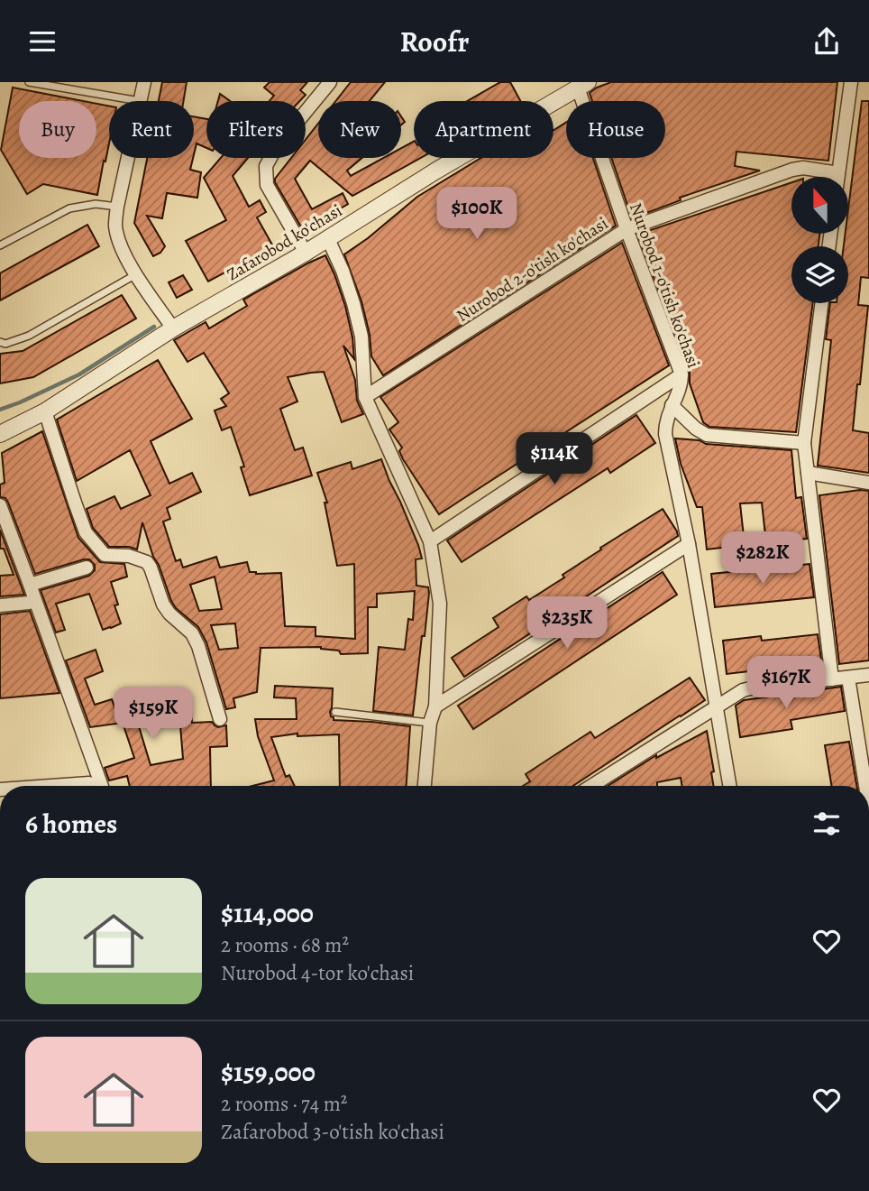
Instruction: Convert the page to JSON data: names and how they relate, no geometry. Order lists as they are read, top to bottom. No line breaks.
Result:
{"streets":{"street":["Zafarobod ko'chasi","Nurobod 2-o'tish ko'chasi","Nurobod 1-o'tish ko'chasi"]},"crossings":[["Zafarobod ko'chasi","Nurobod 1-o'tish ko'chasi"],["Nurobod 2-o'tish ko'chasi","Nurobod 1-o'tish ko'chasi"]],"north":"top","page":{"header":"Roofr","chip":["Buy","Rent","Filters","New","Apartment","House"],"price":["$100K","$114K","$282K","$235K","$167K","$159K"],"heading":"6 homes","list":[{"name":"$114,000","note":"2 rooms · 68 m² · Nurobod 4-tor ko'chasi"},{"name":"$159,000","note":"2 rooms · 74 m² · Zafarobod 3-o'tish ko'chasi"}]}}
